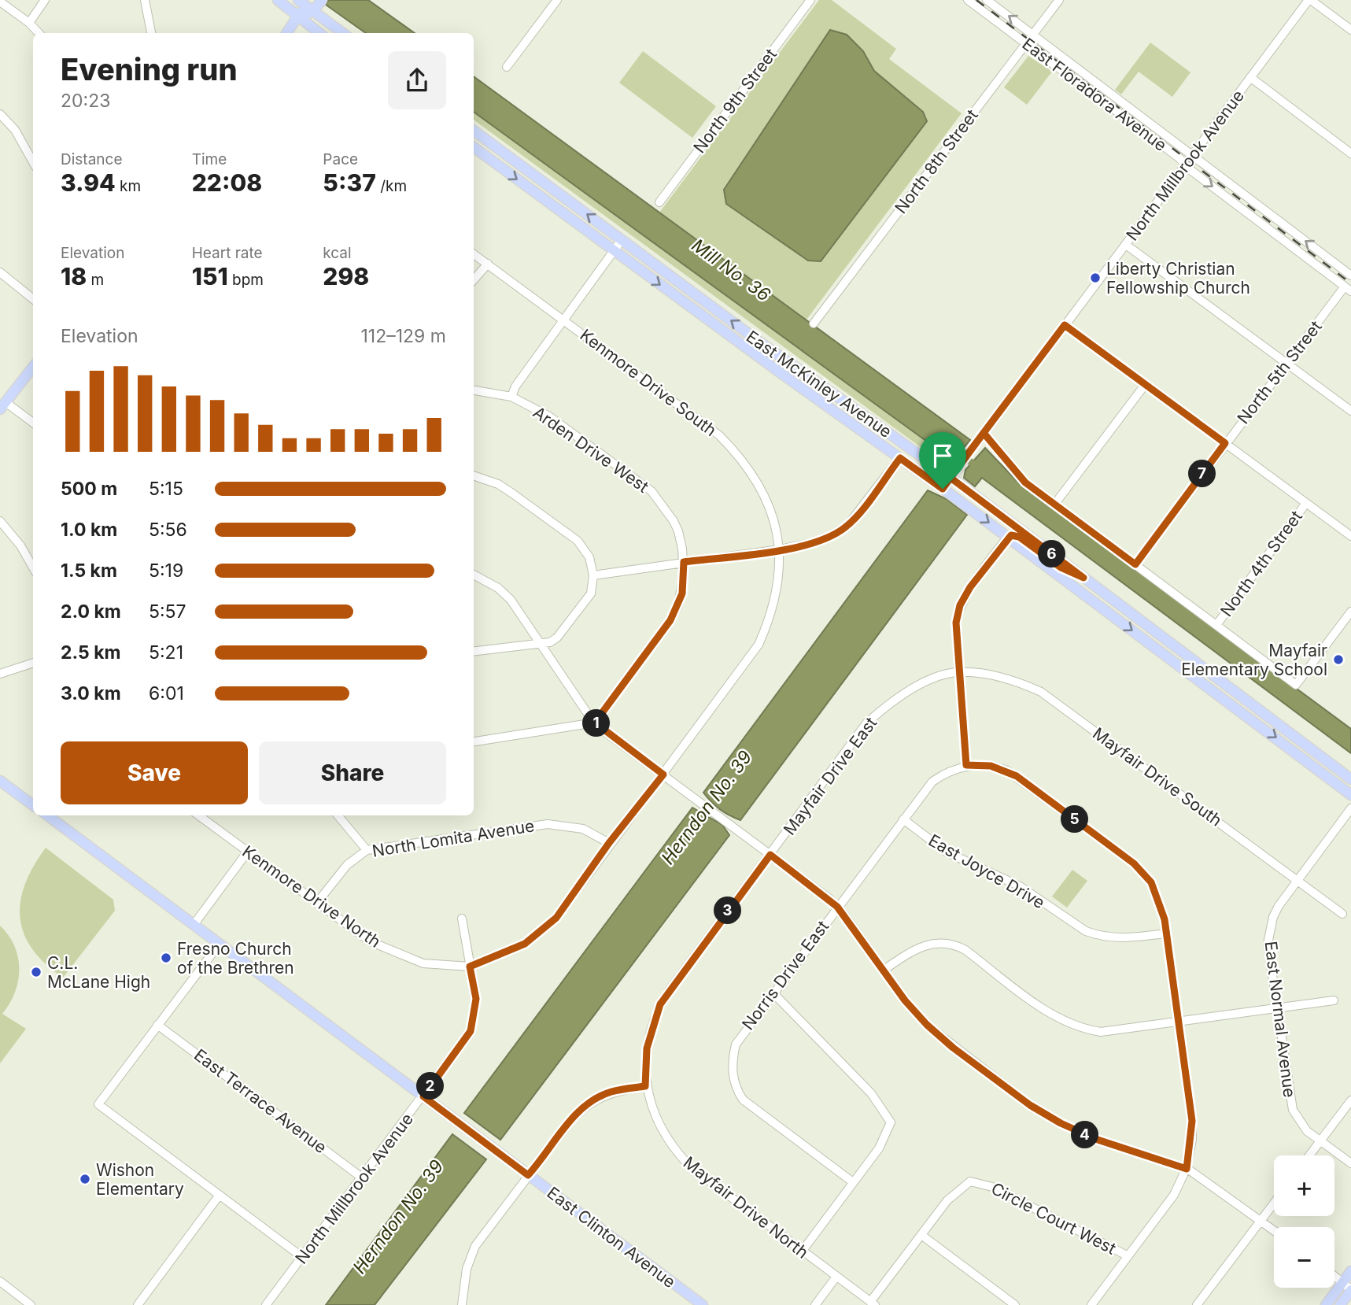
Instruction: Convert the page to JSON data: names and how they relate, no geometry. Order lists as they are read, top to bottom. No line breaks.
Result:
{"streets":{"main road":["East McKinley Avenue","East Clinton Avenue"],"street":["East Floradora Avenue","North 9th Street","North 8th Street","North Millbrook Avenue","North 5th Street","Kenmore Drive South","Arden Drive West","North 4th Street","Mayfair Drive East","Mayfair Drive South","North Lomita Avenue","East Joyce Drive","Kenmore Drive North","Norris Drive East","East Normal Avenue","East Terrace Avenue","Mayfair Drive North","Circle Court West"]},"crossings":[["East Floradora Avenue","North 8th Street"],["East Floradora Avenue","North Millbrook Avenue"],["East Floradora Avenue","North 5th Street"],["North Millbrook Avenue","East McKinley Avenue"],["North Millbrook Avenue","Kenmore Drive North"],["North Millbrook Avenue","East Terrace Avenue"],["North Millbrook Avenue","East Clinton Avenue"],["Mayfair Drive East","Mayfair Drive South"],["Mayfair Drive East","Mayfair Drive North"],["Mayfair Drive South","East Normal Avenue"],["North Lomita Avenue","Kenmore Drive North"],["East Joyce Drive","Norris Drive East"],["Mayfair Drive North","Circle Court West"]],"water":["Mill No. 36","Herndon No. 39"],"places":["Liberty Christian Fellowship Church","Mayfair Elementary School","Fresno Church of the Brethren","C.L. McLane High","Wishon Elementary"],"page":{"heading":["Evening run","20:23"],"stats":[["Distance","3.94 km"],["Time","22:08"],["Pace","5:37 /km"],["Elevation","18 m"],["Heart rate","151 bpm"],["kcal","298"]],"chart":["Elevation","112–129 m"],"pins":["7","6","1","5","3","2","4"],"list":[{"name":"500 m","note":"5:15"},{"name":"1.0 km","note":"5:56"},{"name":"1.5 km","note":"5:19"},{"name":"2.0 km","note":"5:57"},{"name":"2.5 km","note":"5:21"},{"name":"3.0 km","note":"6:01"}],"buttons":["Save","Share"],"map_buttons":["+","−"]}}
